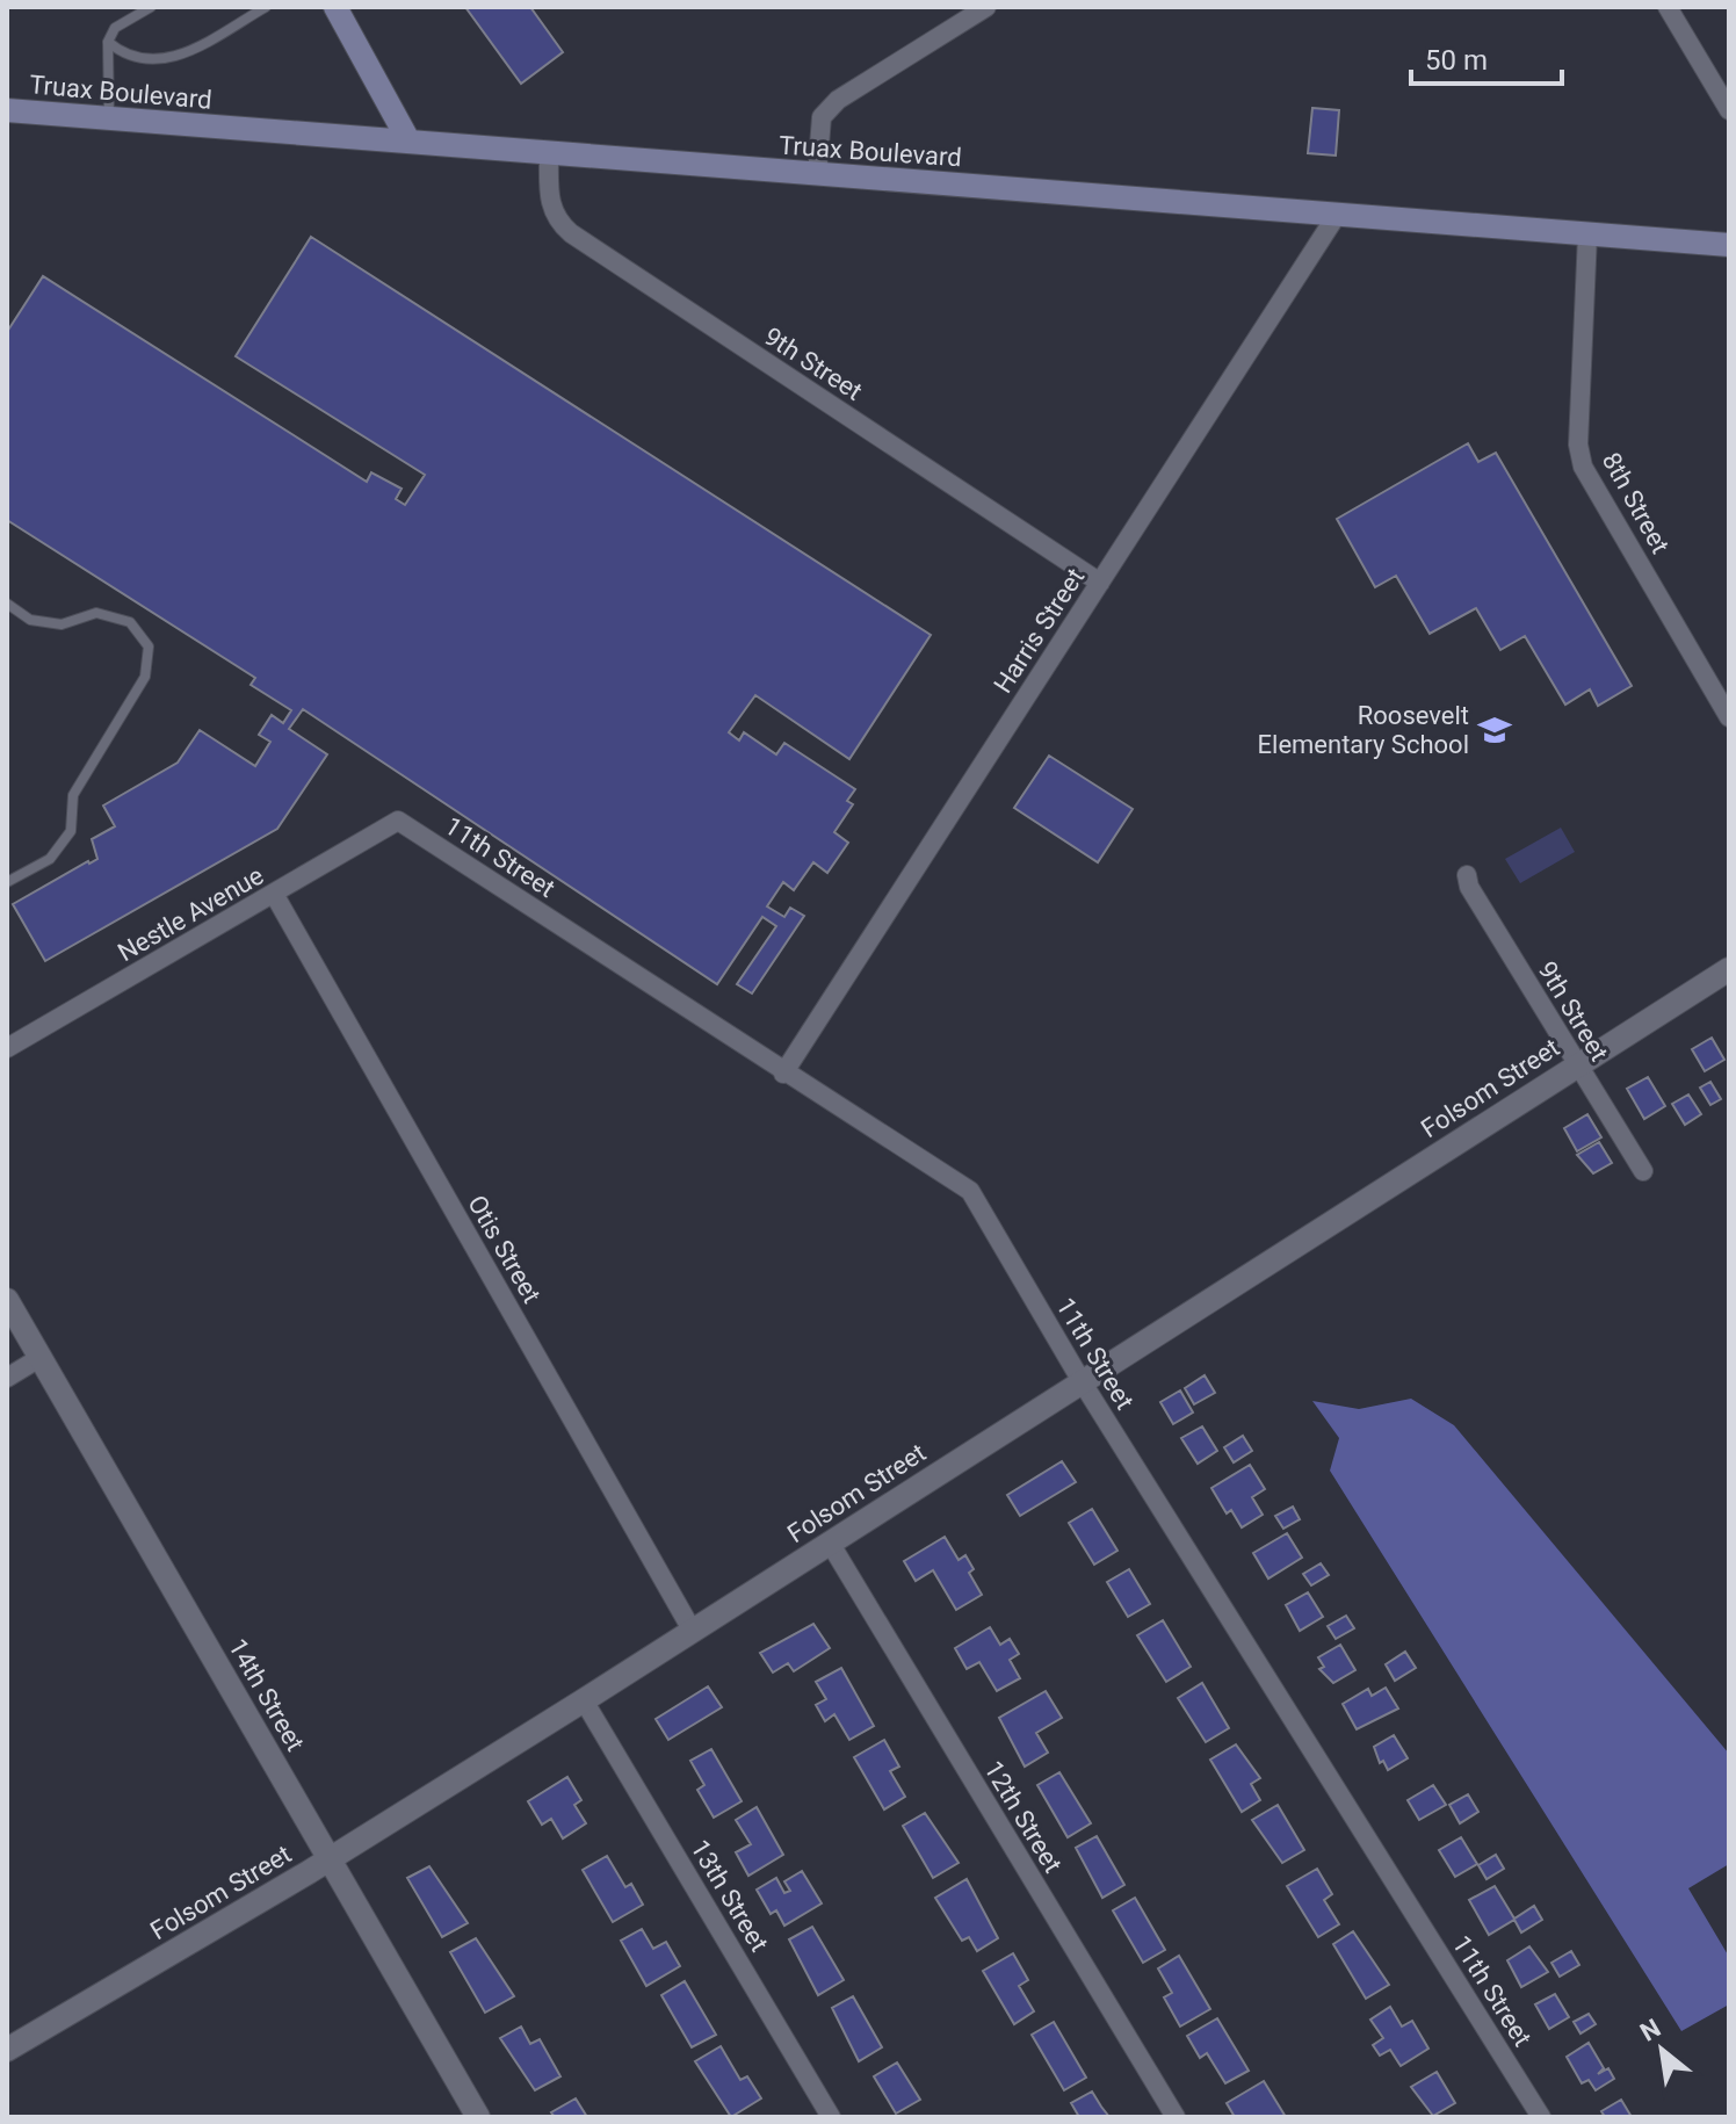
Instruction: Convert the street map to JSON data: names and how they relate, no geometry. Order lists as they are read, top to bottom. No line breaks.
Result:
{"streets":{"main road":["Truax Boulevard"],"street":["9th Street","8th Street","Harris Street","11th Street","Nestle Avenue","Folsom Street","Otis Street","14th Street","12th Street","13th Street"]},"crossings":[["Truax Boulevard","9th Street"],["Truax Boulevard","8th Street"],["Truax Boulevard","Harris Street"],["9th Street","Harris Street"],["9th Street","Folsom Street"],["Harris Street","11th Street"],["11th Street","Nestle Avenue"],["11th Street","Folsom Street"],["Nestle Avenue","Otis Street"],["Folsom Street","Otis Street"],["Folsom Street","14th Street"],["Folsom Street","12th Street"],["Folsom Street","13th Street"]],"places":{"school or university":["Roosevelt Elementary School"]},"scale_bar":"50 m","north":"top left"}
